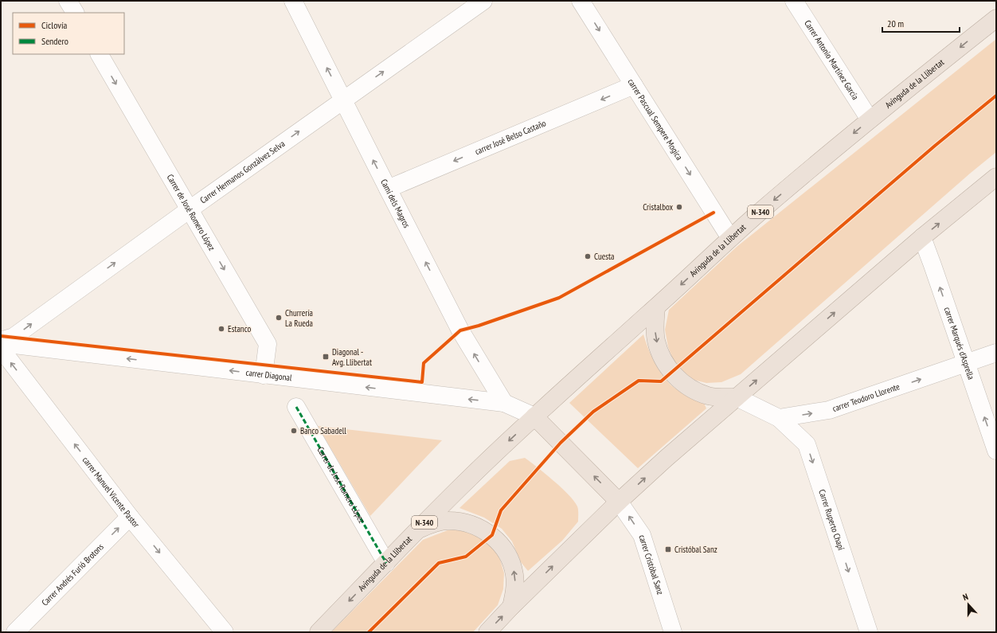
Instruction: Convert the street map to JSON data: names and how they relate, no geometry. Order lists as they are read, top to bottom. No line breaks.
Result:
{"streets":{"highway":["Avinguda de la Llibertat","N-340"],"street":["Carrer Antonio Martínez García","carrer Pascual Sempere Mogica","carrer José Belso Castaño","Carrer Hermanos Gonzálvez Selva","Camí dels Magros","Carrer de José Romero López","carrer Marqués d'Asprella","carrer Diagonal","carrer Teodoro Llorente","carrer Manuel Vicente Pastor","Carrer Ruperto Chapí","carrer Cristóbal Sanz","Carrer Andrés Furió Brotons"]},"crossings":[["Carrer Antonio Martínez García","Avinguda de la Llibertat"],["Avinguda de la Llibertat","carrer Pascual Sempere Mogica"],["Avinguda de la Llibertat","Carrer de José Romero López"],["Avinguda de la Llibertat","carrer Diagonal"],["carrer Pascual Sempere Mogica","carrer José Belso Castaño"],["carrer José Belso Castaño","Camí dels Magros"],["Carrer Hermanos Gonzálvez Selva","Camí dels Magros"],["Carrer Hermanos Gonzálvez Selva","Carrer de José Romero López"],["Carrer Hermanos Gonzálvez Selva","carrer Diagonal"],["Camí dels Magros","carrer Diagonal"],["Carrer de José Romero López","carrer Diagonal"],["carrer Marqués d'Asprella","carrer Teodoro Llorente"],["carrer Teodoro Llorente","Carrer Ruperto Chapí"],["carrer Manuel Vicente Pastor","Carrer Andrés Furió Brotons"]],"one_way":["carrer Pascual Sempere Mogica","carrer José Belso Castaño","Carrer Hermanos Gonzálvez Selva","Camí dels Magros","Carrer de José Romero López","carrer Marqués d'Asprella","carrer Diagonal","carrer Teodoro Llorente","Carrer Ruperto Chapí","carrer Cristóbal Sanz","Carrer Andrés Furió Brotons"],"places":{"other":["Cristalbox","Cuesta","Churrería La Rueda","Estanco","Banco Sabadell"],"transit":["Diagonal - Avg. Llibertat","Cristóbal Sanz"]},"legend":["Ciclovía","Sendero"],"scale_bar":"20 m","north":"top"}
